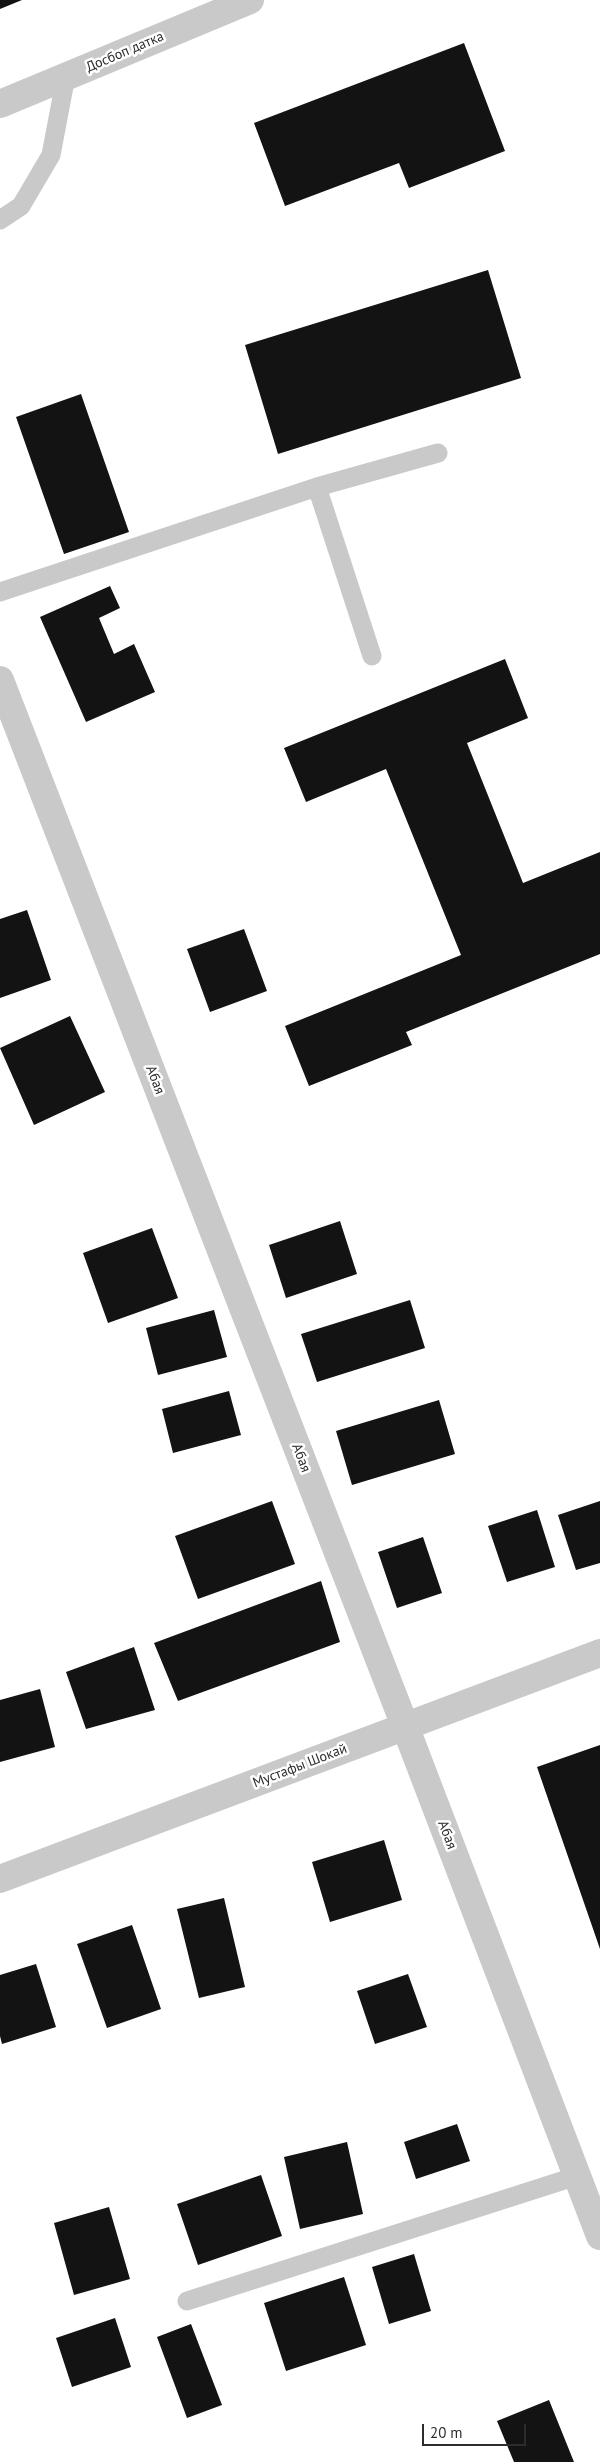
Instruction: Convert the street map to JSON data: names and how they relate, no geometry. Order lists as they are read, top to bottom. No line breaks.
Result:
{"streets":{"street":["Досбоп датка","Абая","Мустафы Шокай"]},"crossings":[["Абая","Мустафы Шокай"]],"scale_bar":"20 m"}
